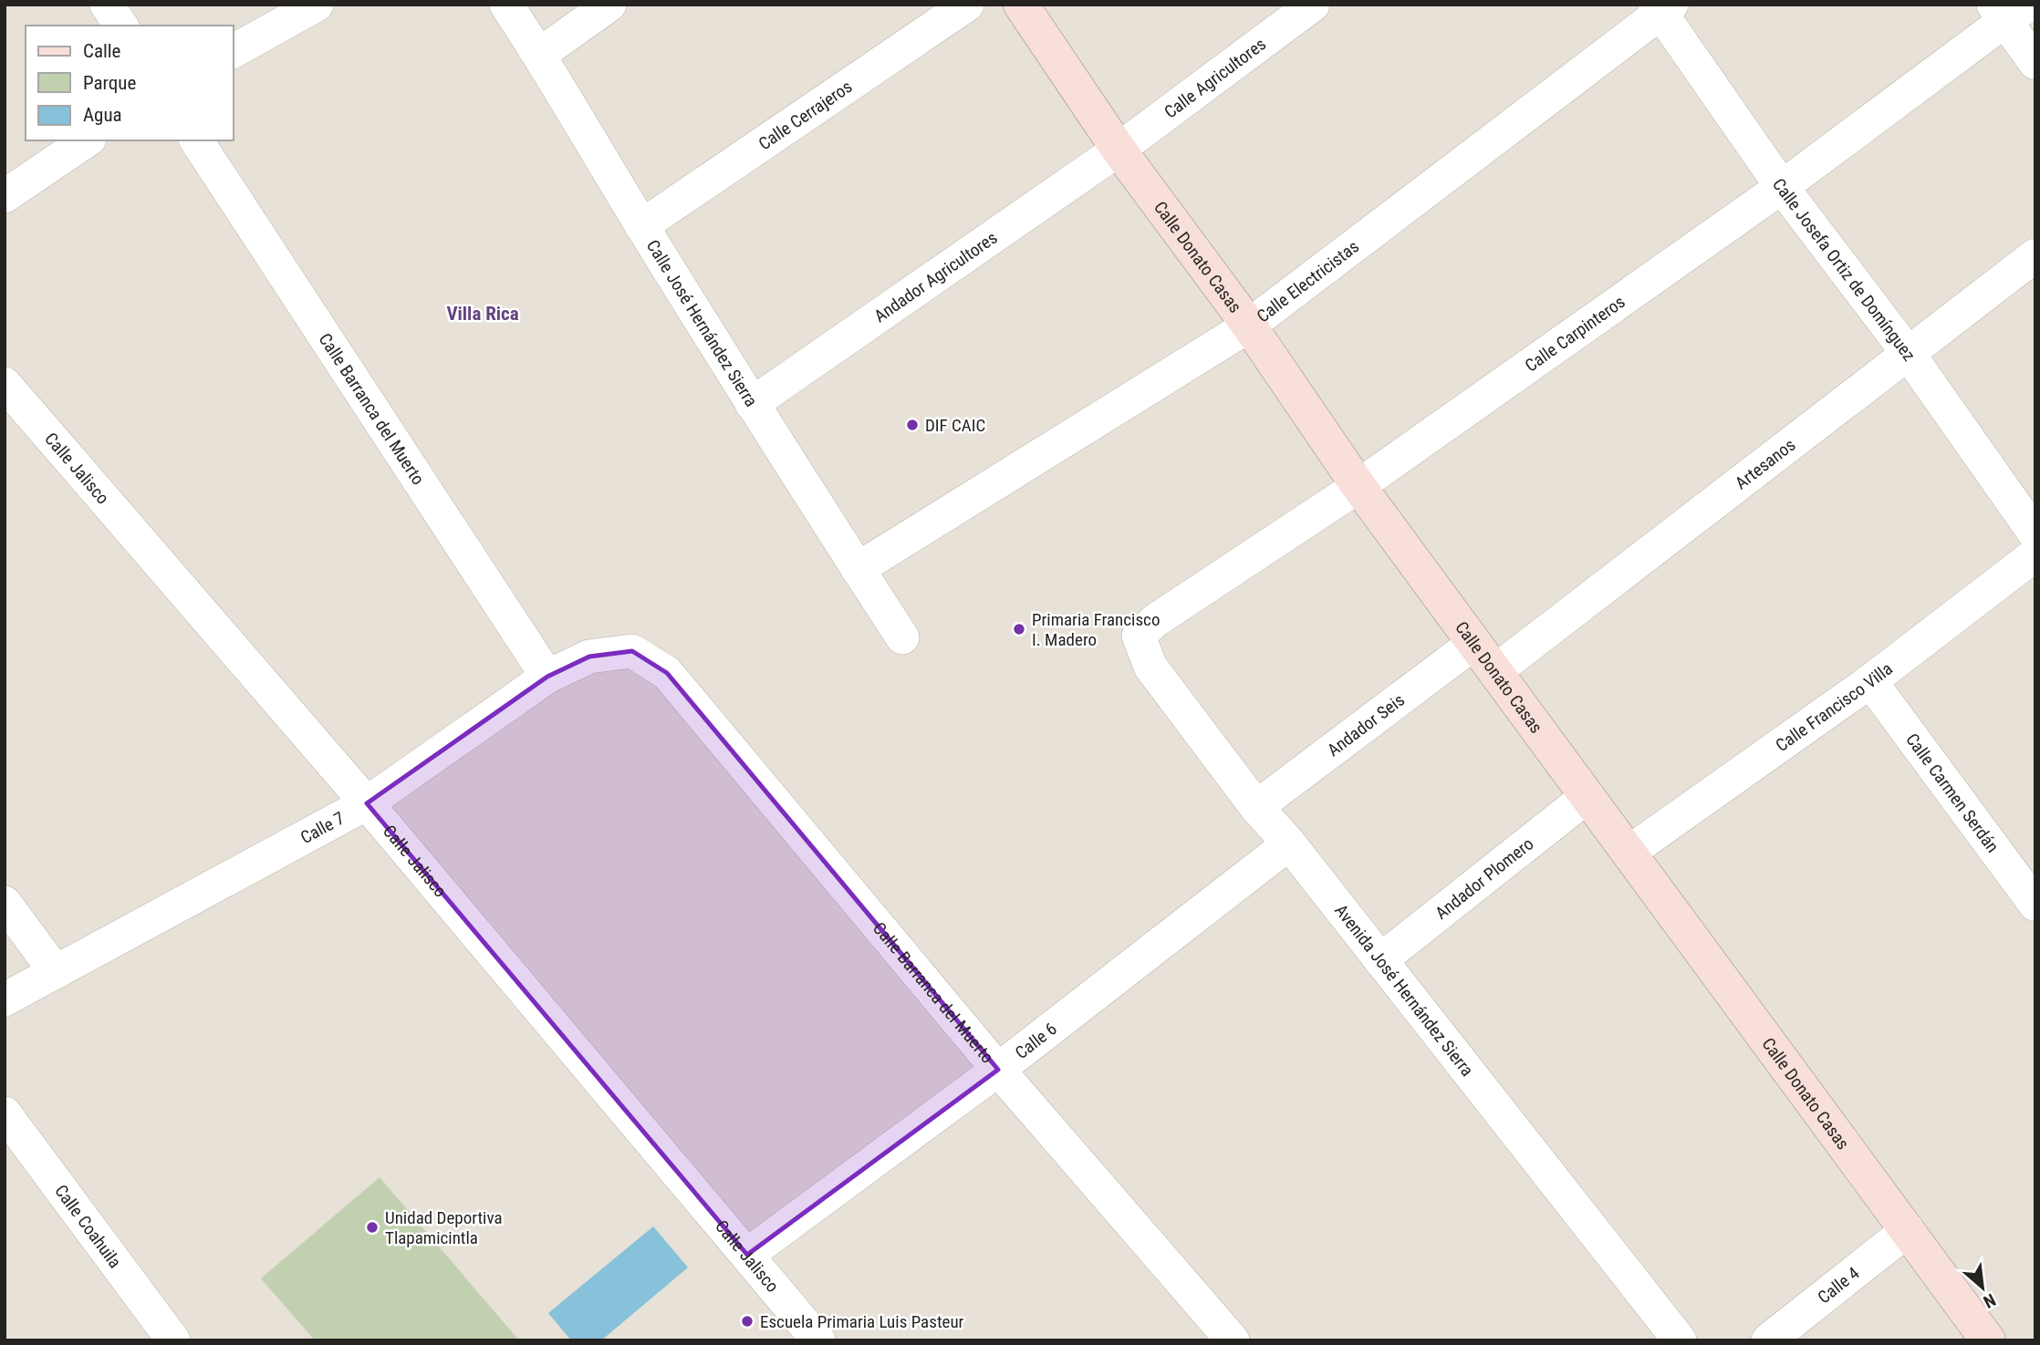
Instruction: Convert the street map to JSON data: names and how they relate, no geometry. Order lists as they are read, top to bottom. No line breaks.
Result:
{"streets":{"street":["Calle Agricultores","Calle Cerrajeros","Calle Donato Casas","Calle Josefa Ortiz de Domínguez","Andador Agricultores","Calle Electricistas","Calle José Hernández Sierra","Calle Carpinteros","Calle Barranca del Muerto","Artesanos","Calle Jalisco","Calle Francisco Villa","Andador Seis","Calle Carmen Serdán","Calle 7","Andador Plomero","Avenida José Hernández Sierra","Calle 6","Calle Coahuila","Calle 4"]},"crossings":[["Calle Agricultores","Calle Donato Casas"],["Calle Agricultores","Andador Agricultores"],["Calle Cerrajeros","Calle José Hernández Sierra"],["Calle Donato Casas","Andador Agricultores"],["Calle Donato Casas","Calle Electricistas"],["Calle Donato Casas","Calle Carpinteros"],["Calle Donato Casas","Artesanos"],["Calle Donato Casas","Calle Francisco Villa"],["Calle Donato Casas","Andador Seis"],["Calle Donato Casas","Andador Plomero"],["Calle Donato Casas","Calle 4"],["Calle Josefa Ortiz de Domínguez","Calle Electricistas"],["Calle Josefa Ortiz de Domínguez","Calle Carpinteros"],["Calle Josefa Ortiz de Domínguez","Artesanos"],["Andador Agricultores","Calle José Hernández Sierra"],["Calle Electricistas","Calle José Hernández Sierra"],["Calle Carpinteros","Avenida José Hernández Sierra"],["Calle Barranca del Muerto","Calle 7"],["Calle Barranca del Muerto","Calle 6"],["Calle Jalisco","Calle 7"],["Calle Jalisco","Calle 6"],["Calle Francisco Villa","Calle Carmen Serdán"],["Andador Seis","Avenida José Hernández Sierra"],["Andador Plomero","Avenida José Hernández Sierra"],["Avenida José Hernández Sierra","Calle 6"]],"districts":["Villa Rica"],"places":["DIF CAIC","Primaria Francisco I. Madero","Unidad Deportiva Tlapamicintla","Escuela Primaria Luis Pasteur"],"legend":["Calle","Parque","Agua"],"north":"bottom right"}
